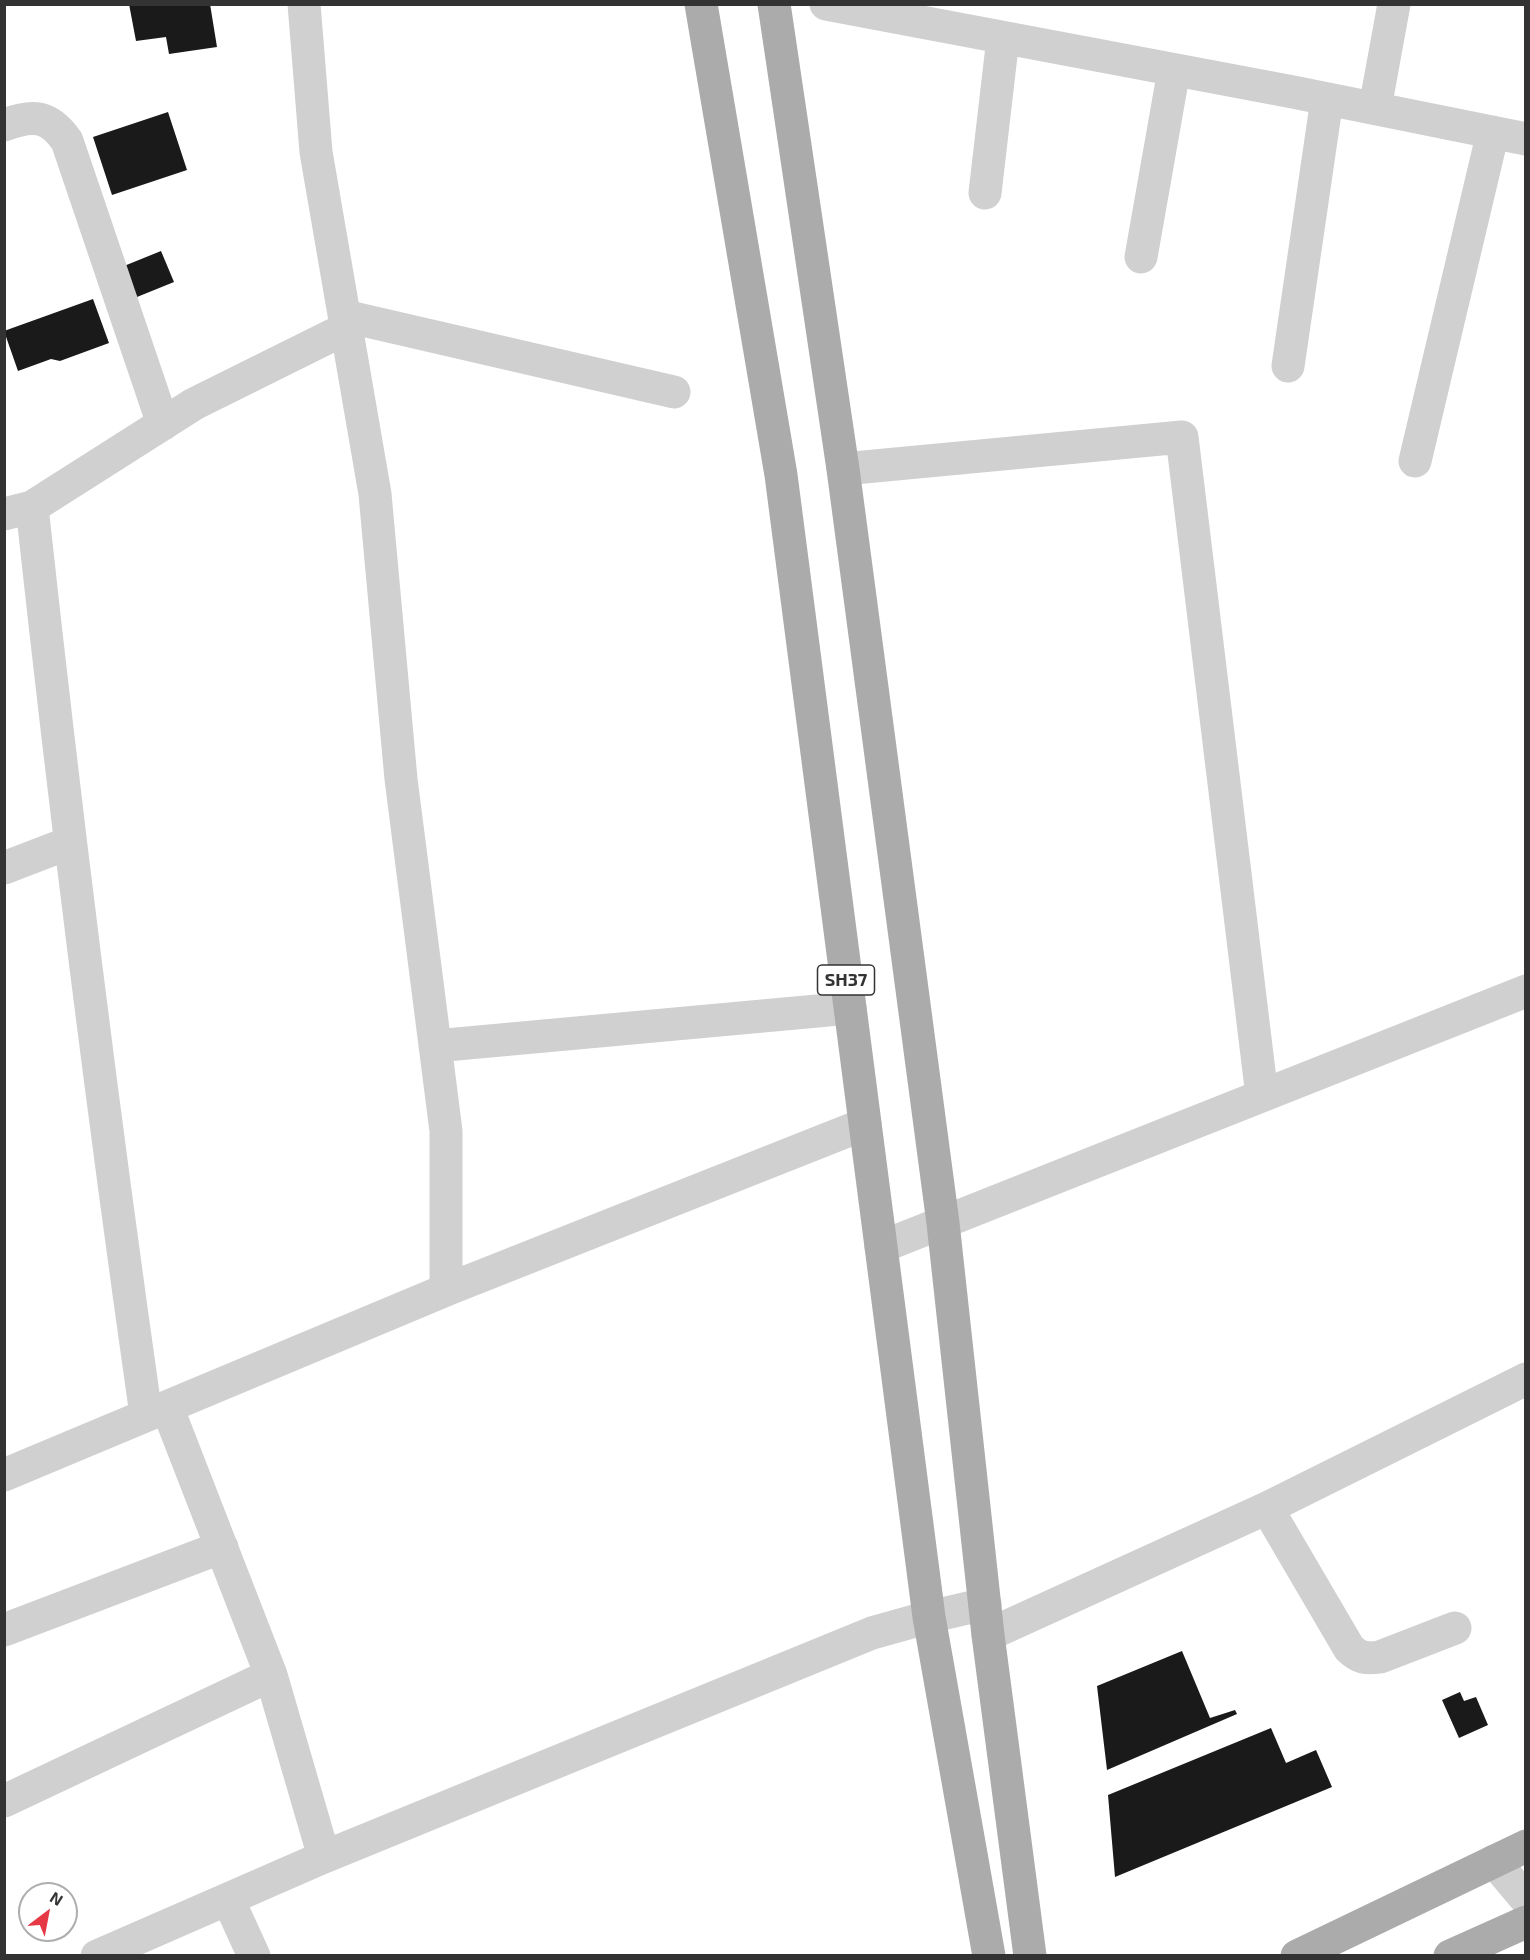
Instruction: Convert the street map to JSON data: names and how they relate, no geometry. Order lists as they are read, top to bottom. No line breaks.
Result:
{"streets":{"main road":["SH37"]},"north":"top right"}
